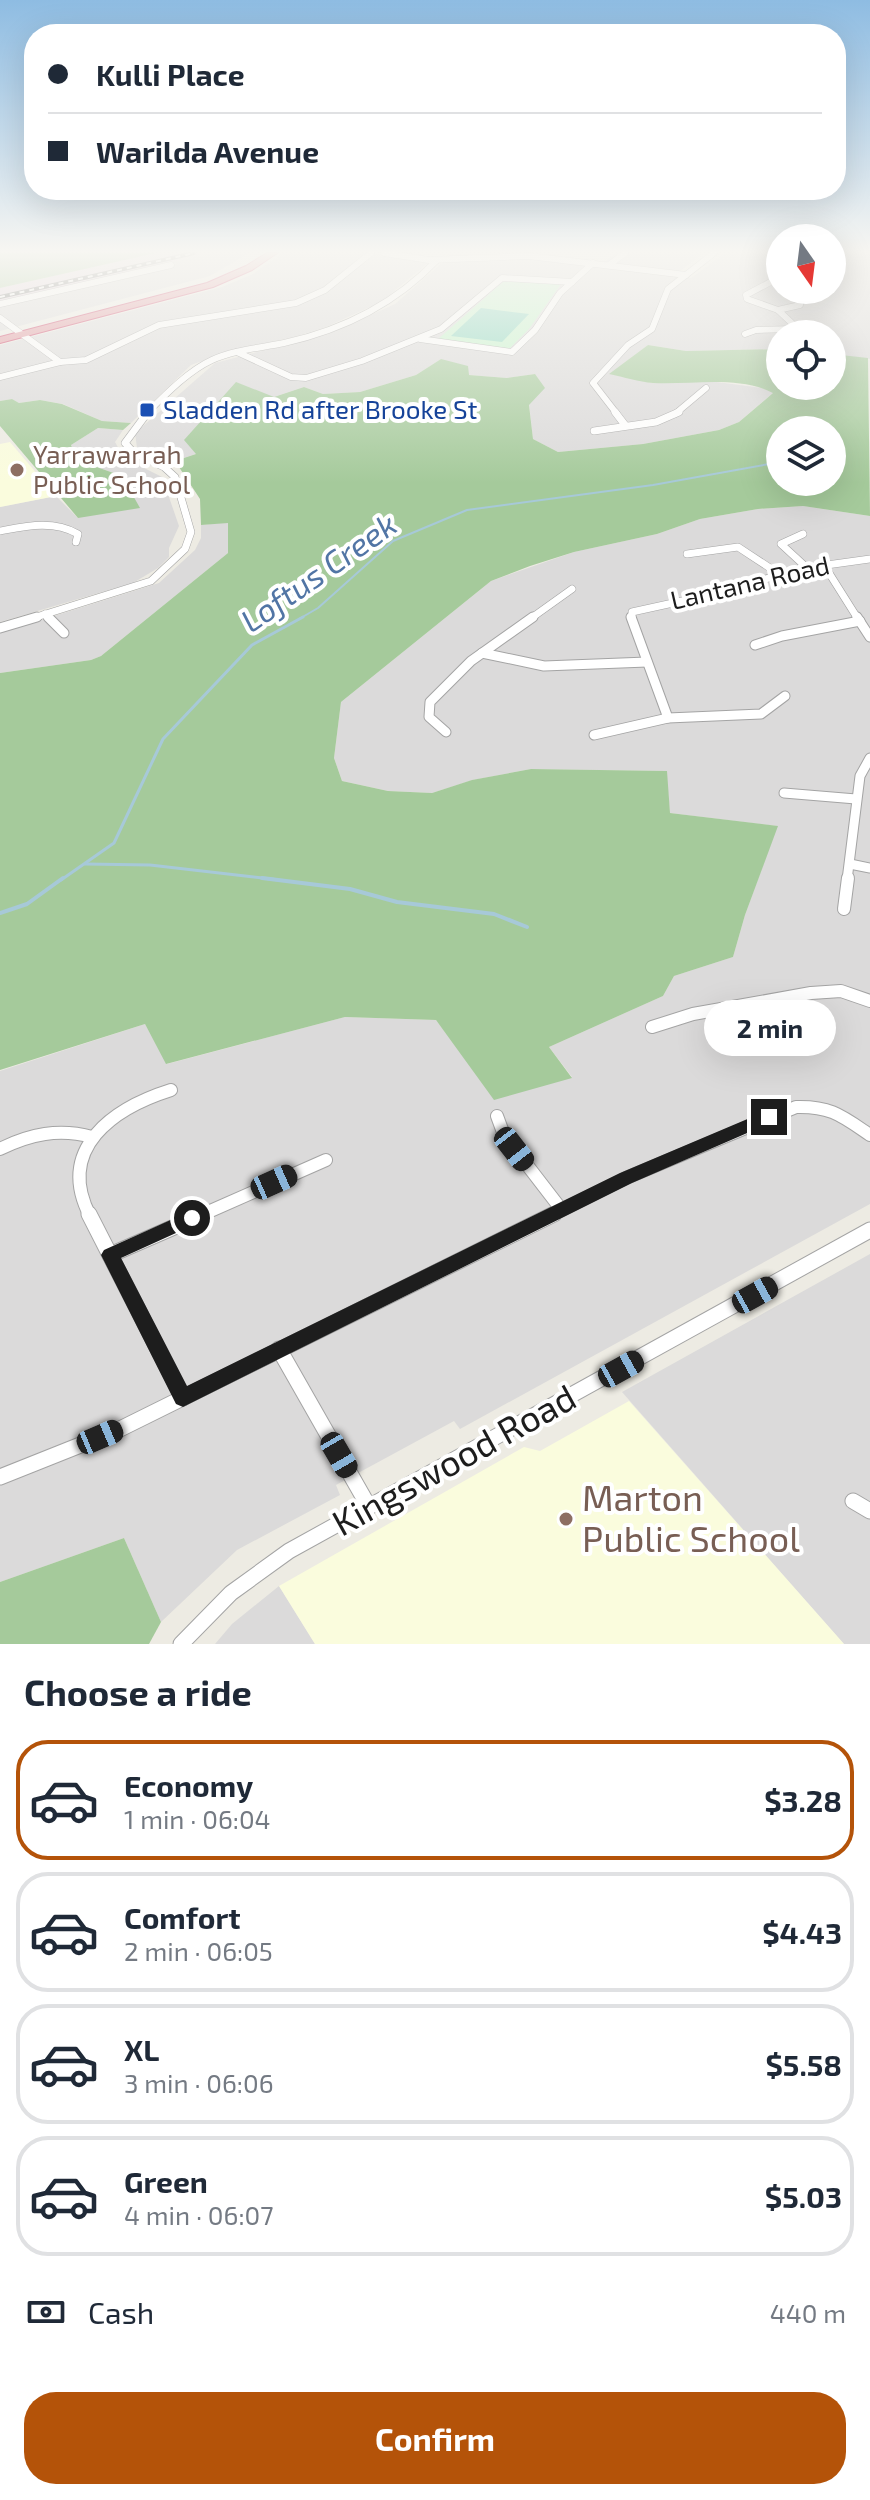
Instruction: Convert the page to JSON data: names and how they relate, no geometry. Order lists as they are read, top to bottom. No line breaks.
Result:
{"streets":{"street":["Lantana Road","Kingswood Road"]},"water":["Loftus Creek"],"places":{"transit":["Sladden Rd after Brooke St"],"other":["Yarrawarrah Public School","Marton Public School"]},"north":"bottom","page":{"banner":["Kulli Place","Warilda Avenue"],"bubble":"2 min","heading":"Choose a ride","list":[{"name":"Economy","note":"1 min · 06:04","value":"$3.28"},{"name":"Comfort","note":"2 min · 06:05","value":"$4.43"},{"name":"XL","note":"3 min · 06:06","value":"$5.58"},{"name":"Green","note":"4 min · 06:07","value":"$5.03"}],"pay":["Cash","440 m"],"buttons":"Confirm"}}
